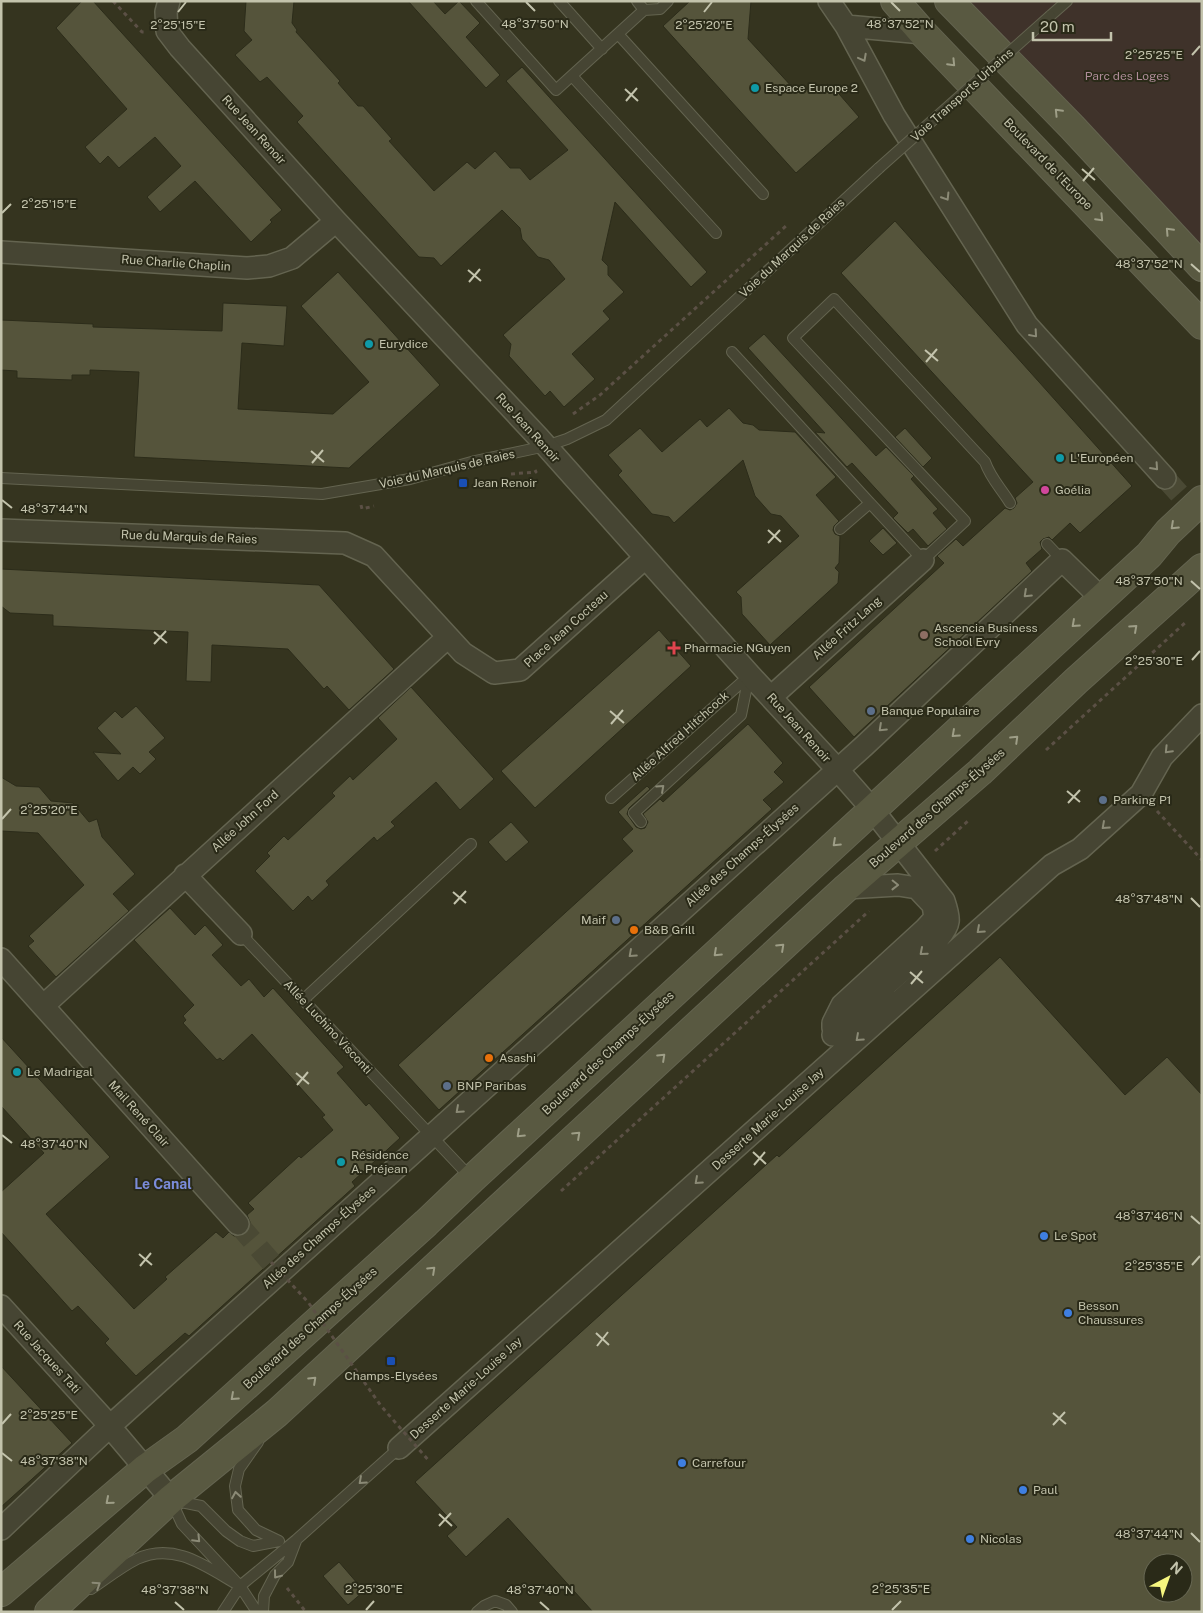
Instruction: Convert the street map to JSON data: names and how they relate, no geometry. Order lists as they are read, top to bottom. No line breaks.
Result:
{"streets":{"main road":["Boulevard de l'Europe","Boulevard des Champs-Élysées"],"street":["Rue Jean Renoir","Rue Charlie Chaplin","Rue du Marquis de Raies","Allée Fritz Lang","Place Jean Cocteau","Allée John Ford","Allée des Champs-Élysées","Allée Luchino Visconti","Mail René Clair","Desserte Marie-Louise Jay","Rue Jacques Tati"],"lane":["Voie Transports Urbains","Voie du Marquis de Raies","Allée Alfred Hitchcock"]},"crossings":[["Voie Transports Urbains","Voie du Marquis de Raies"],["Rue Jean Renoir","Voie du Marquis de Raies"],["Rue Jean Renoir","Rue Charlie Chaplin"],["Rue Jean Renoir","Allée Fritz Lang"],["Rue Jean Renoir","Place Jean Cocteau"],["Rue Jean Renoir","Allée Alfred Hitchcock"],["Rue Jean Renoir","Boulevard des Champs-Élysées"],["Rue Jean Renoir","Allée des Champs-Élysées"],["Rue du Marquis de Raies","Place Jean Cocteau"],["Place Jean Cocteau","Allée John Ford"],["Boulevard des Champs-Élysées","Allée Luchino Visconti"],["Boulevard des Champs-Élysées","Rue Jacques Tati"],["Allée John Ford","Allée Luchino Visconti"],["Allée John Ford","Mail René Clair"],["Allée des Champs-Élysées","Allée Luchino Visconti"],["Allée des Champs-Élysées","Rue Jacques Tati"]],"one_way":["Allée des Champs-Élysées","Desserte Marie-Louise Jay"],"districts":["Le Canal"],"parks":["Parc des Loges"],"places":{"other":["Espace Europe 2","Eurydice","L'Européen","Goélia","Ascencia Business School Evry","Banque Populaire","Parking P1","Maif","B&B Grill","Asashi","Le Madrigal","BNP Paribas","Résidence A. Préjean","Le Spot","Besson Chaussures","Carrefour","Paul","Nicolas"],"transit":["Jean Renoir","Champs-Elysées"],"health":["Pharmacie NGuyen"]},"scale_bar":"20 m","north":"top right","coordinates":["48°37'50\"N","48°37'52\"N","2°25'15\"E","2°25'20\"E","2°25'25\"E","48°37'44\"N","2°25'30\"E","48°37'48\"N","48°37'40\"N","48°37'46\"N","2°25'35\"E","48°37'38\"N"]}
